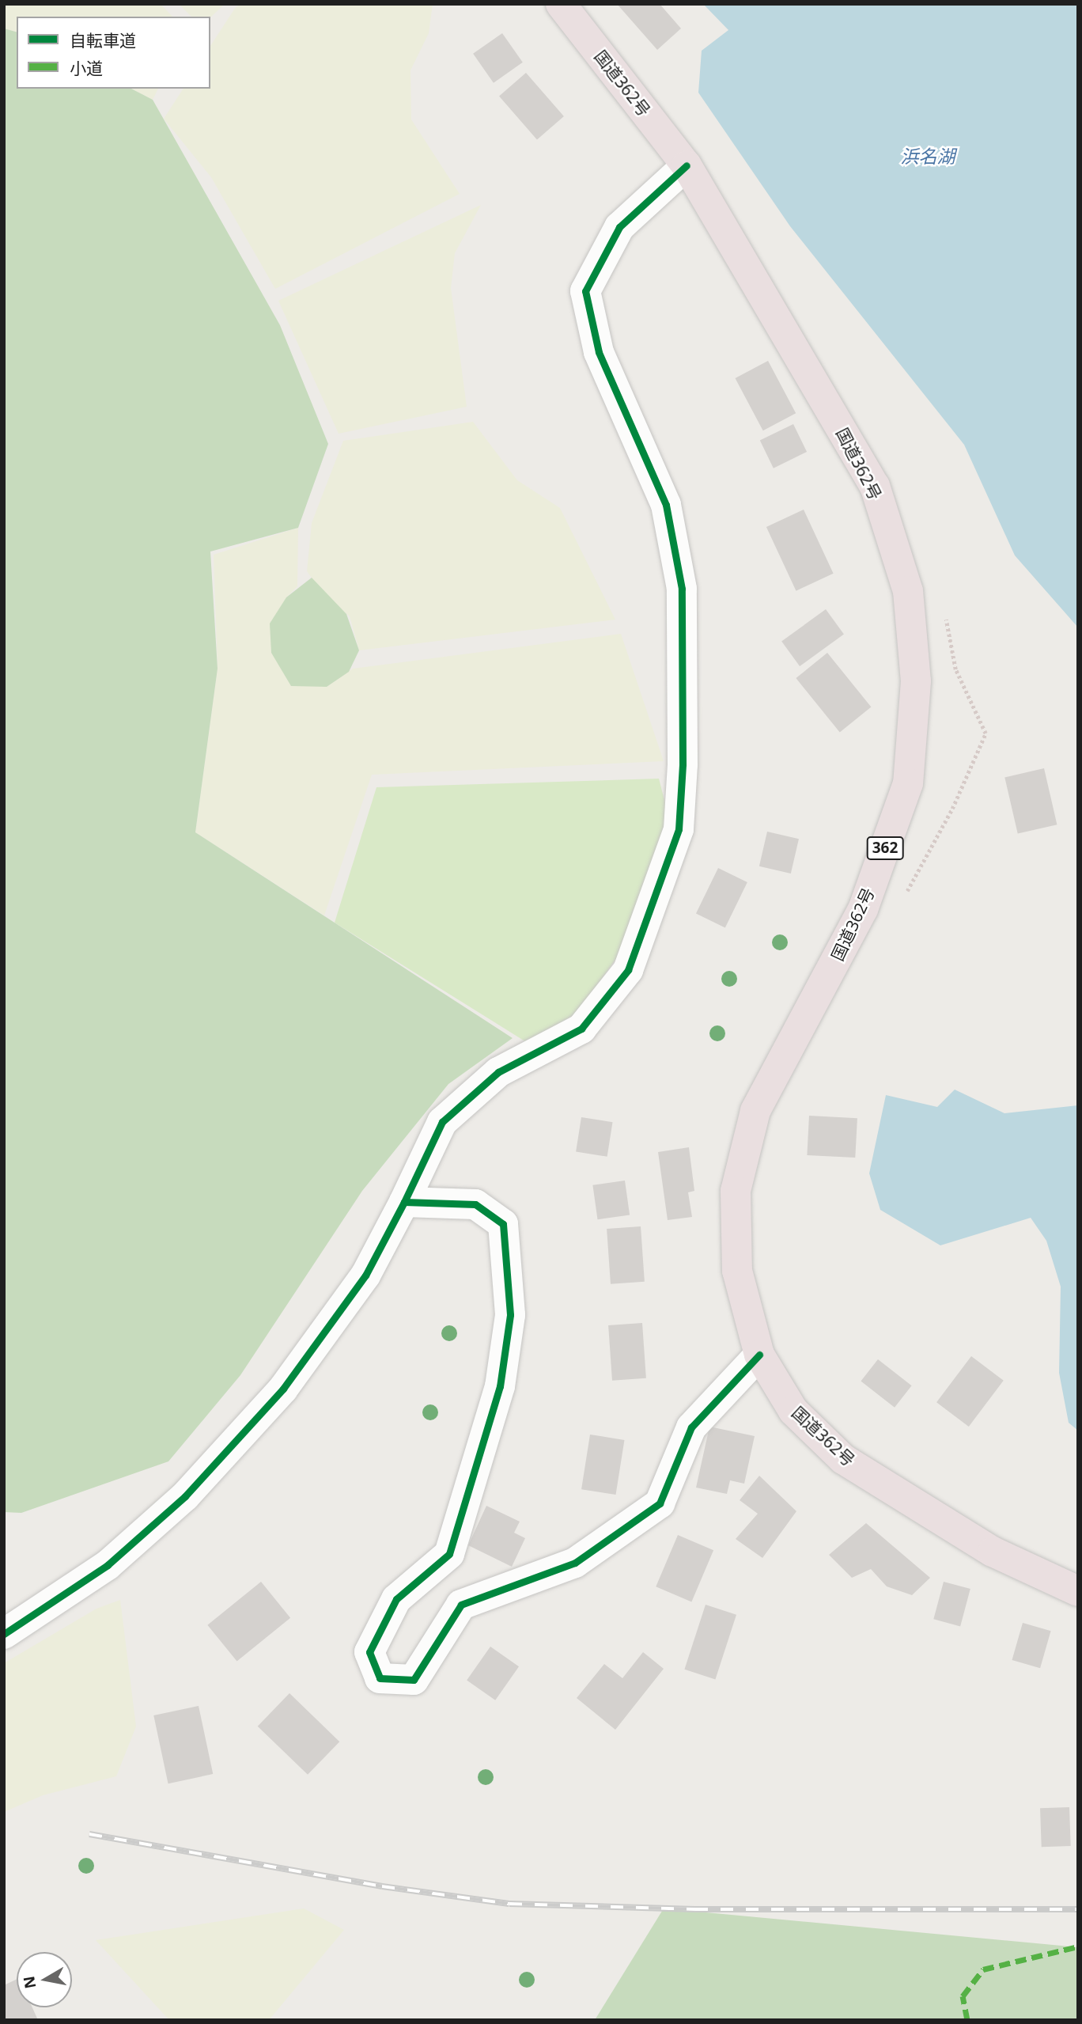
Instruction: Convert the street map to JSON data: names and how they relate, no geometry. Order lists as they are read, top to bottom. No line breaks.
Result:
{"streets":{"highway":["国道362号","362"]},"water":["浜名湖"],"legend":["自転車道","小道"],"north":"left"}
